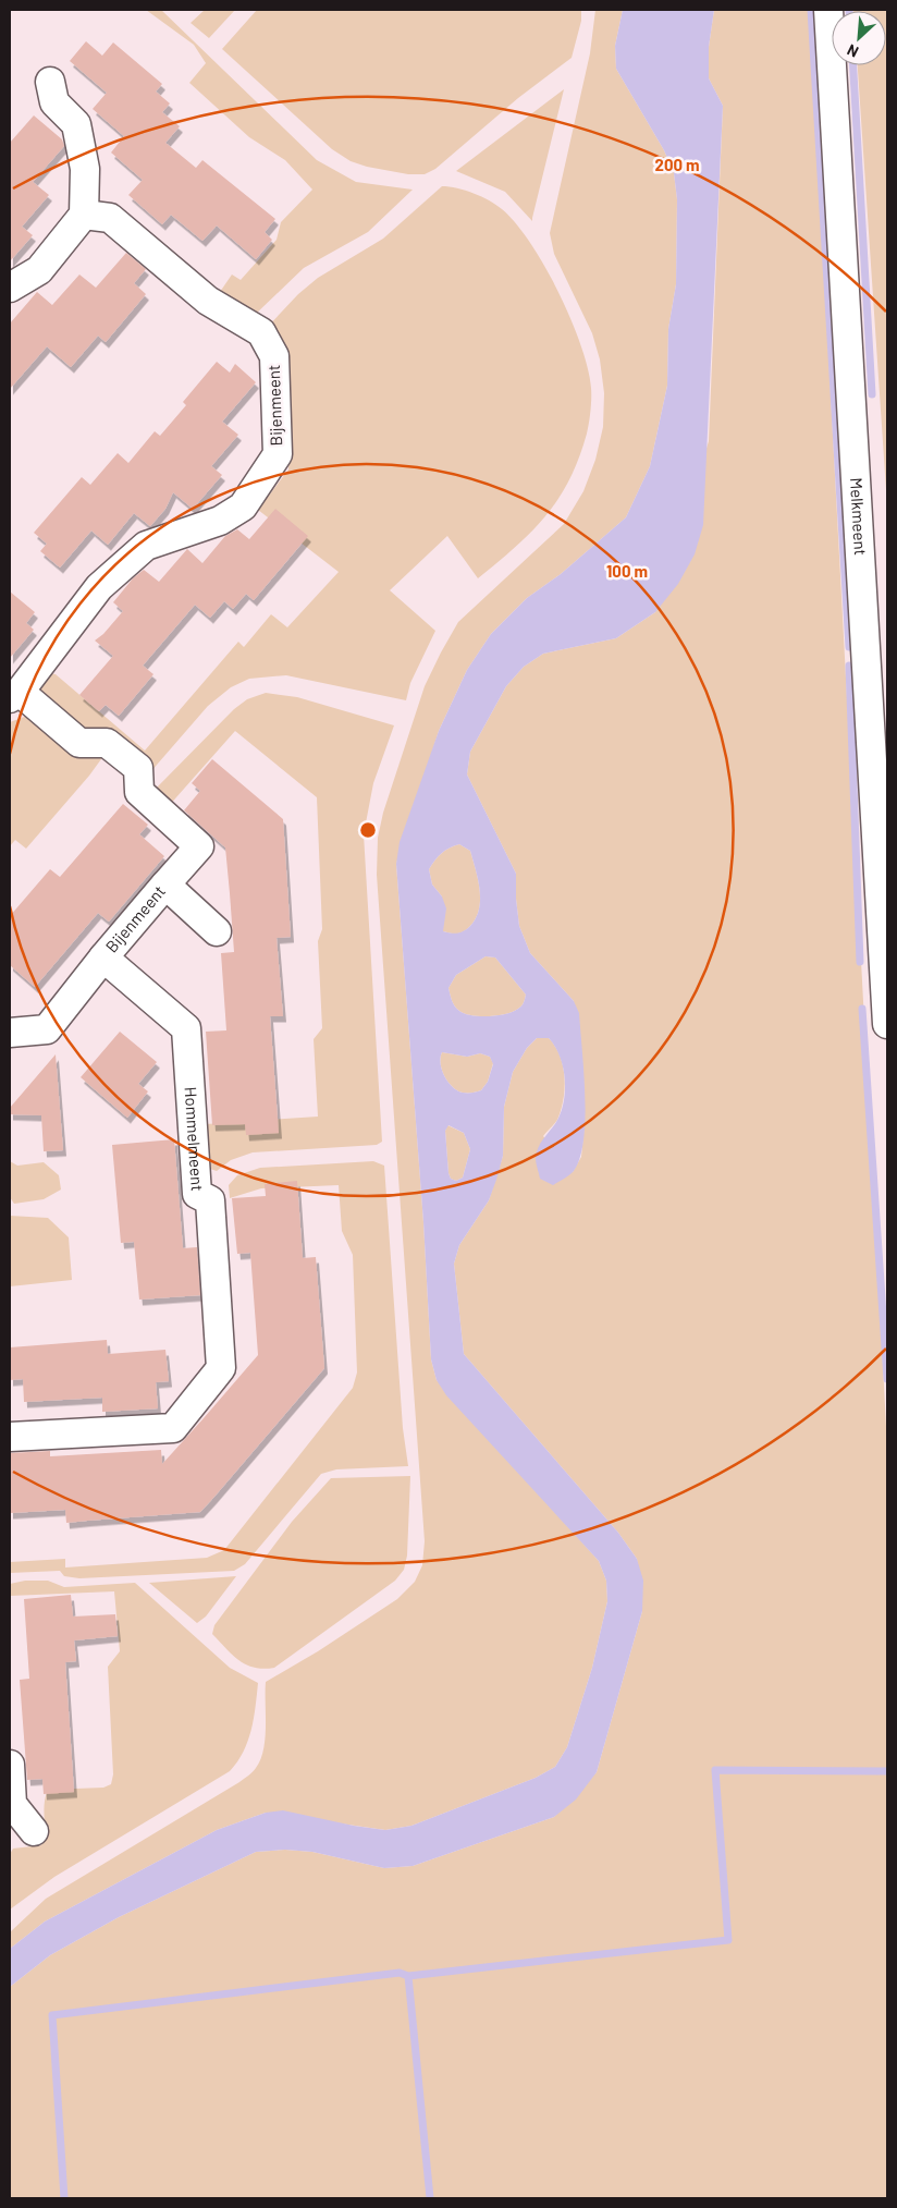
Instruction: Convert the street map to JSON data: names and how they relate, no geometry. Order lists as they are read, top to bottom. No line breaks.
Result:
{"streets":{"street":["Bijenmeent","Melkmeent","Hommelmeent"]},"crossings":[["Bijenmeent","Hommelmeent"]],"north":"bottom left","rings":["200 m","100 m"]}
